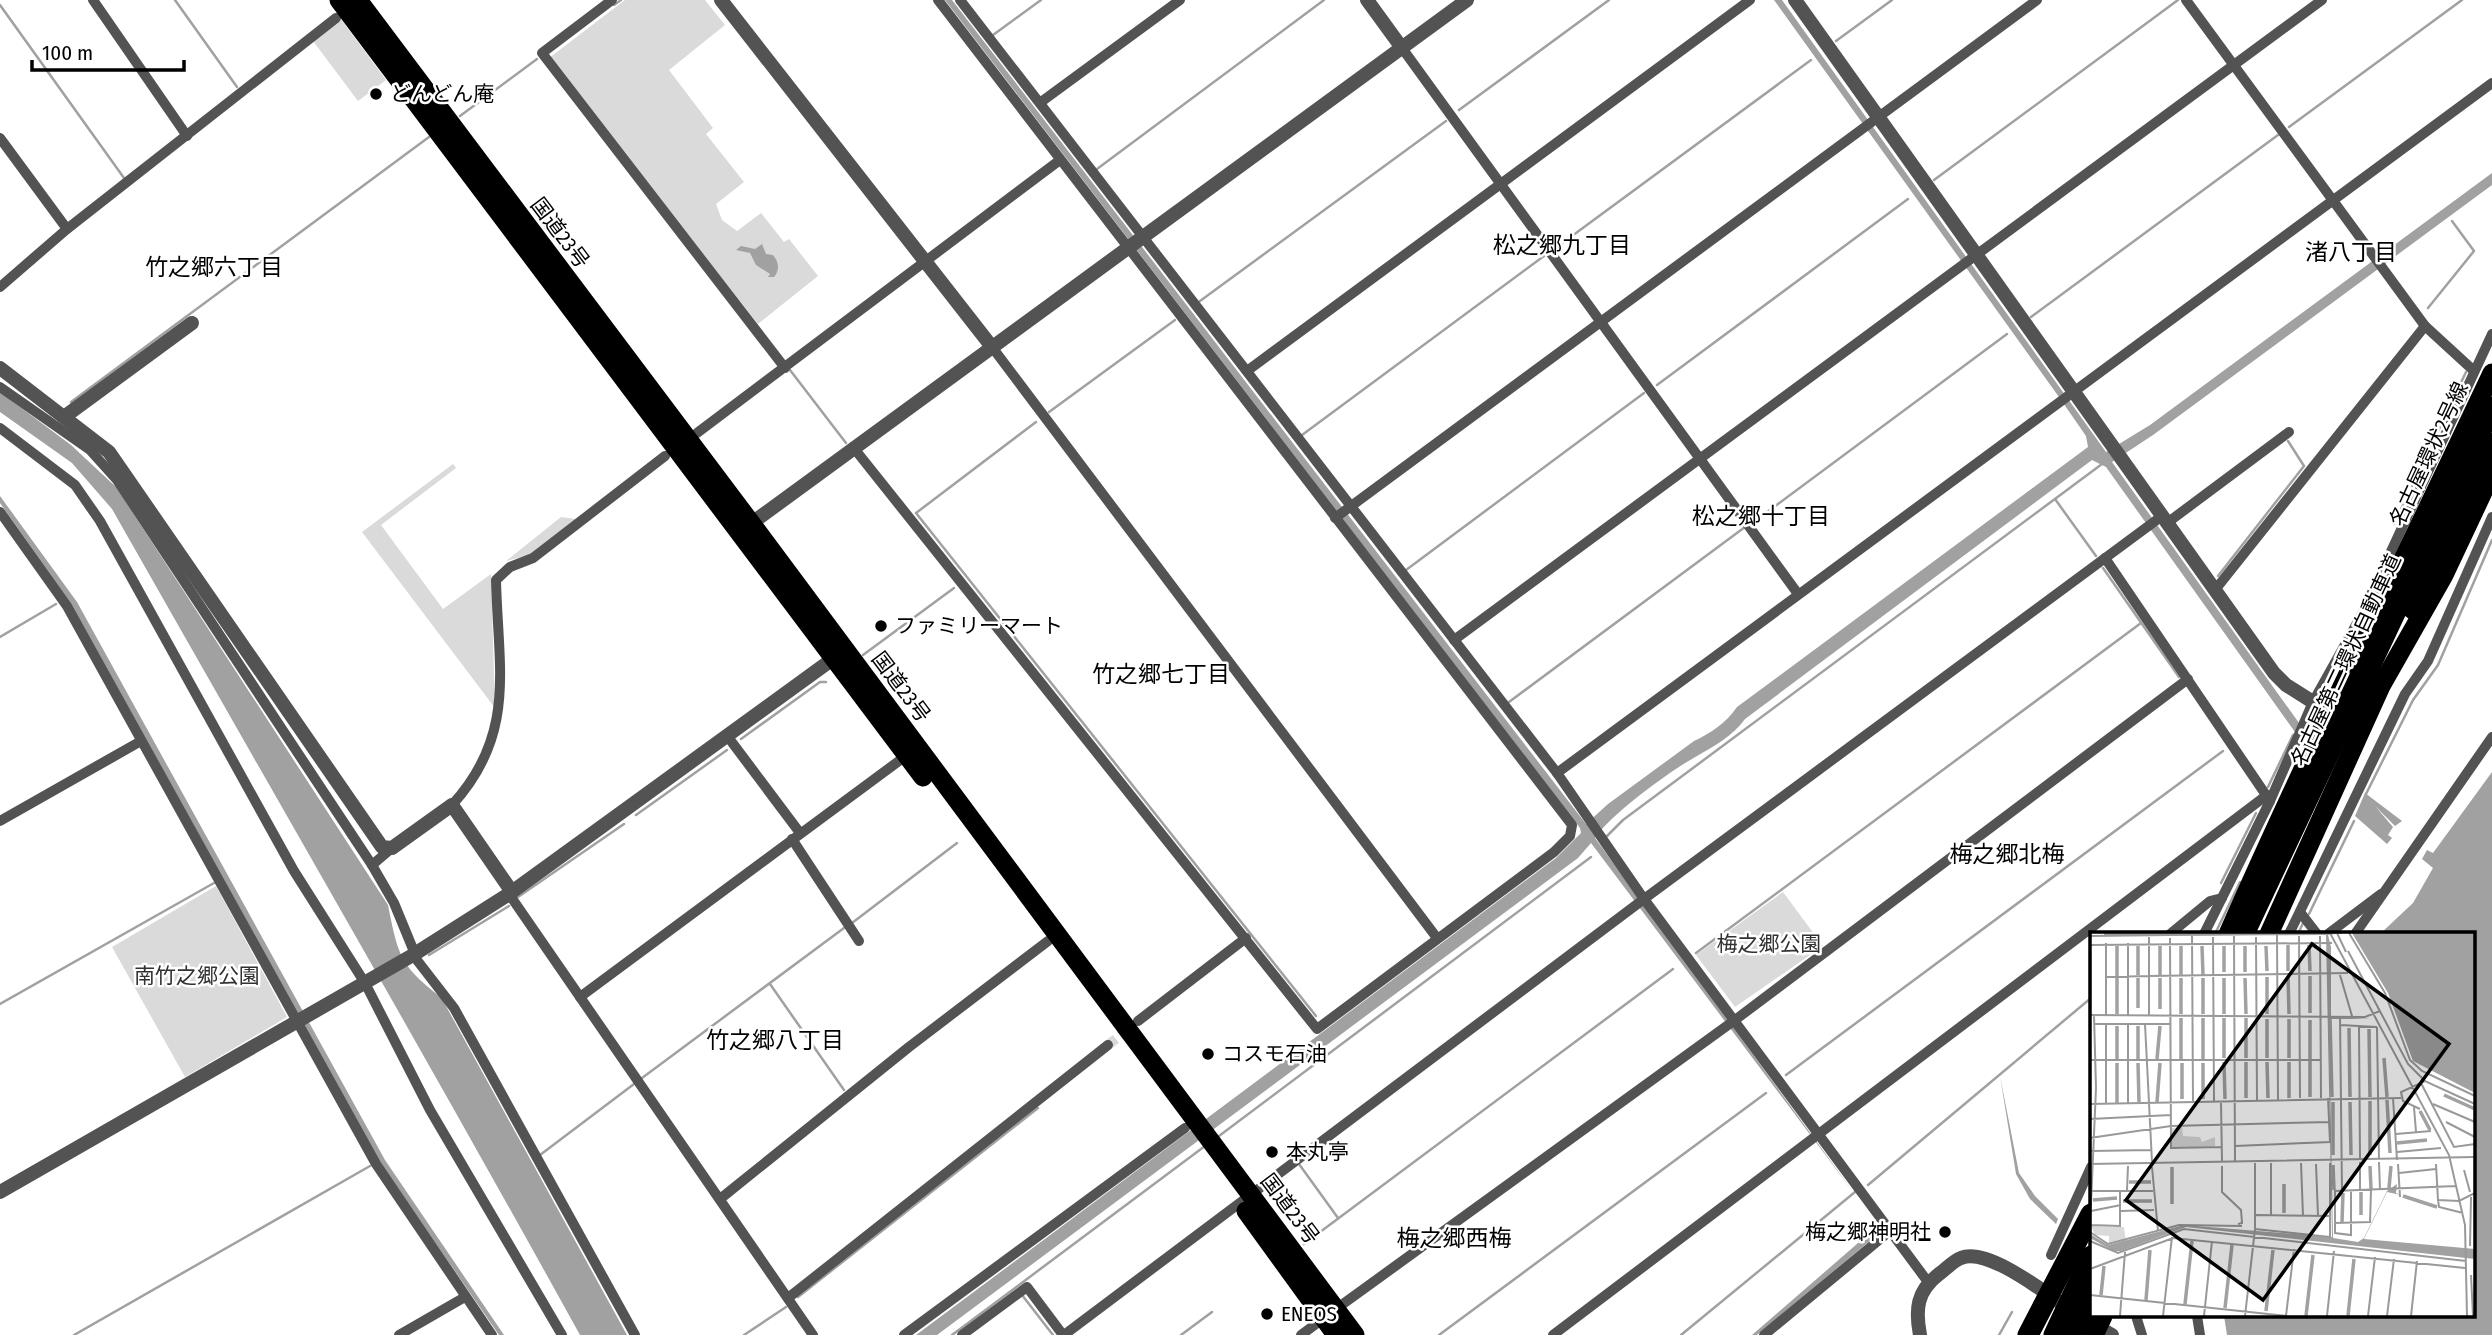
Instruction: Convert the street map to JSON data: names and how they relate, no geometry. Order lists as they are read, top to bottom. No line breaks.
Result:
{"streets":{"highway":["国道23号","名古屋環状2号線","名古屋第二環状自動車道"]},"districts":["松之郷九丁目","渚八丁目","竹之郷六丁目","松之郷十丁目","竹之郷七丁目","梅之郷北梅","竹之郷八丁目","梅之郷西梅"],"parks":["梅之郷公園","南竹之郷公園"],"places":["どんどん庵","ファミリーマート","コスモ石油","本丸亭","梅之郷神明社","ENEOS"],"scale_bar":"100 m"}
